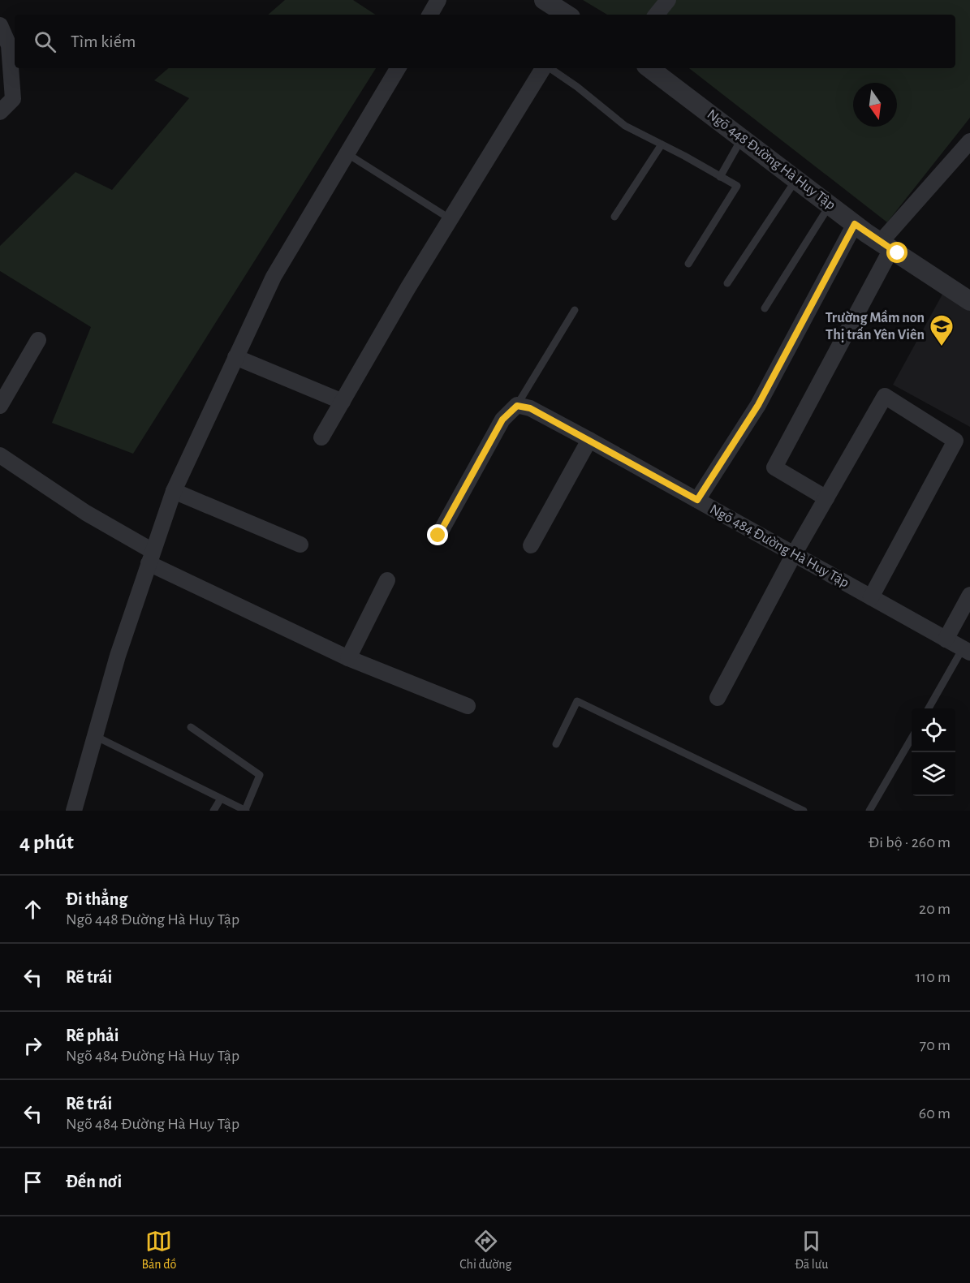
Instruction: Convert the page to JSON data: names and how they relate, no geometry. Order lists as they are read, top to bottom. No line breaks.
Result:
{"streets":{"street":["Ngõ 448 Đường Hà Huy Tập","Ngõ 484 Đường Hà Huy Tập"]},"places":{"school or university":["Trường Mầm non Thị trấn Yên Viên"]},"north":"bottom","page":{"search":"Tìm kiếm","heading":["4 phút","Đi bộ · 260 m"],"list":[["Đi thẳng","Ngõ 448 Đường Hà Huy Tập","20 m"],["Rẽ trái","110 m"],["Rẽ phải","Ngõ 484 Đường Hà Huy Tập","70 m"],["Rẽ trái","Ngõ 484 Đường Hà Huy Tập","60 m"],"Đến nơi"],"nav":["Bản đồ","Chỉ đường","Đã lưu"]}}
